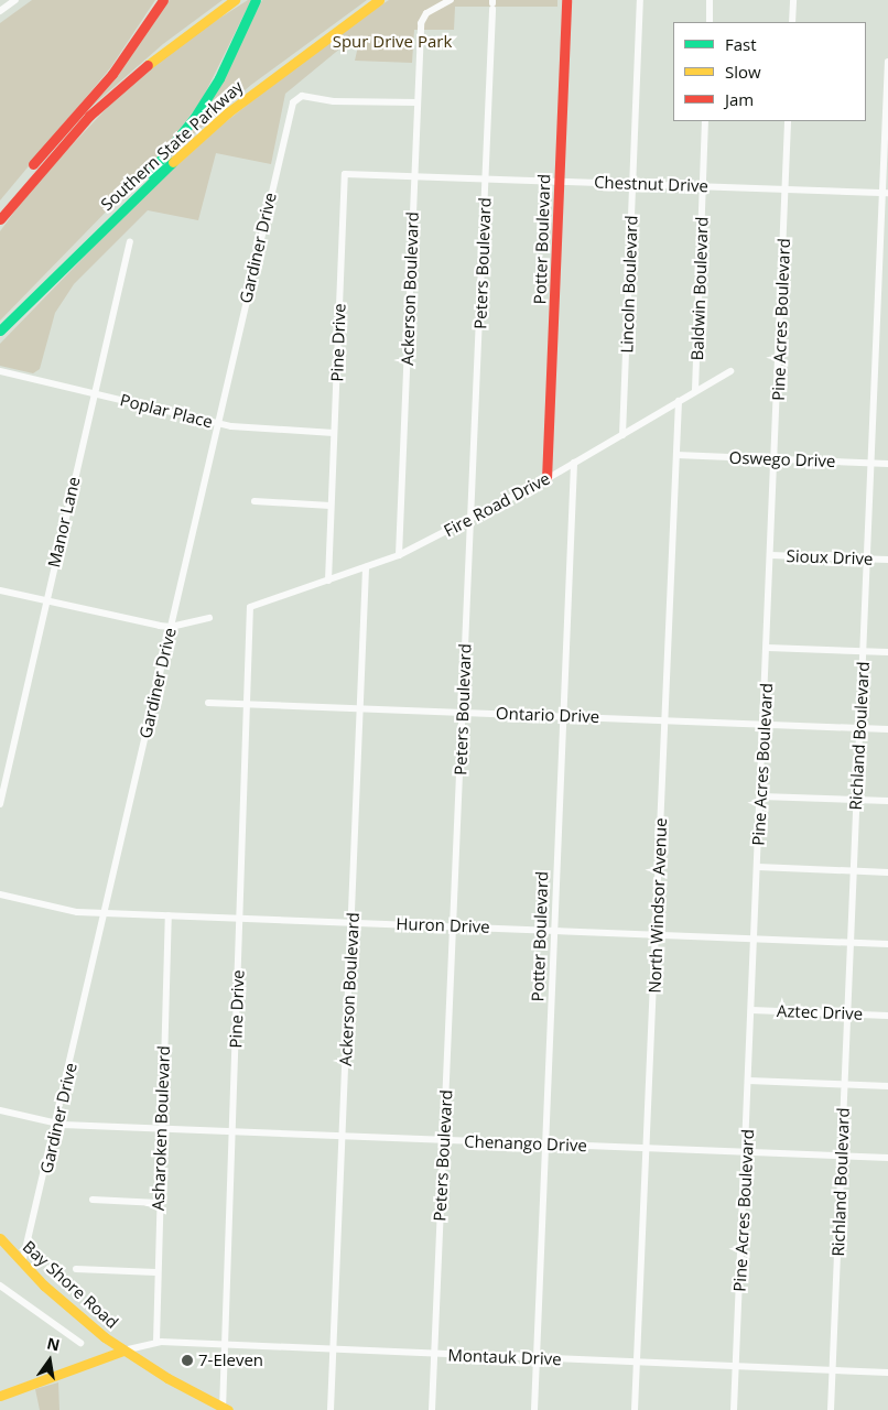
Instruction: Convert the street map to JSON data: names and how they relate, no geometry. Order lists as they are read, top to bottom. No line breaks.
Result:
{"streets":{"main road":["Southern State Parkway","Potter Boulevard","Bay Shore Road"],"street":["Chestnut Drive","Gardiner Drive","Peters Boulevard","Lincoln Boulevard","Ackerson Boulevard","Baldwin Boulevard","Pine Acres Boulevard","Pine Drive","Poplar Place","Oswego Drive","Fire Road Drive","Manor Lane","Sioux Drive","Ontario Drive","Richland Boulevard","North Windsor Avenue","Huron Drive","Aztec Drive","Asharoken Boulevard","Chenango Drive","Montauk Drive"]},"crossings":[["Chestnut Drive","Potter Boulevard"],["Chestnut Drive","Peters Boulevard"],["Chestnut Drive","Lincoln Boulevard"],["Chestnut Drive","Ackerson Boulevard"],["Chestnut Drive","Baldwin Boulevard"],["Chestnut Drive","Pine Acres Boulevard"],["Chestnut Drive","Pine Drive"],["Chestnut Drive","Richland Boulevard"],["Potter Boulevard","Fire Road Drive"],["Potter Boulevard","Ontario Drive"],["Potter Boulevard","Huron Drive"],["Potter Boulevard","Chenango Drive"],["Potter Boulevard","Montauk Drive"],["Gardiner Drive","Ackerson Boulevard"],["Gardiner Drive","Poplar Place"],["Gardiner Drive","Huron Drive"],["Gardiner Drive","Chenango Drive"],["Gardiner Drive","Bay Shore Road"],["Peters Boulevard","Fire Road Drive"],["Peters Boulevard","Ontario Drive"],["Peters Boulevard","Huron Drive"],["Peters Boulevard","Chenango Drive"],["Peters Boulevard","Montauk Drive"],["Lincoln Boulevard","Fire Road Drive"],["Ackerson Boulevard","Pine Drive"],["Ackerson Boulevard","Fire Road Drive"],["Ackerson Boulevard","Ontario Drive"],["Ackerson Boulevard","Huron Drive"],["Ackerson Boulevard","Chenango Drive"],["Ackerson Boulevard","Montauk Drive"],["Baldwin Boulevard","Fire Road Drive"],["Pine Acres Boulevard","Oswego Drive"],["Pine Acres Boulevard","Sioux Drive"],["Pine Acres Boulevard","Ontario Drive"],["Pine Acres Boulevard","Huron Drive"],["Pine Acres Boulevard","Aztec Drive"],["Pine Acres Boulevard","Chenango Drive"],["Pine Acres Boulevard","Montauk Drive"],["Pine Drive","Poplar Place"],["Pine Drive","Fire Road Drive"],["Pine Drive","Ontario Drive"],["Pine Drive","Huron Drive"],["Pine Drive","Chenango Drive"],["Pine Drive","Bay Shore Road"],["Pine Drive","Montauk Drive"],["Poplar Place","Manor Lane"],["Oswego Drive","Richland Boulevard"],["Oswego Drive","North Windsor Avenue"],["Fire Road Drive","North Windsor Avenue"],["Sioux Drive","Richland Boulevard"],["Ontario Drive","Richland Boulevard"],["Ontario Drive","North Windsor Avenue"],["Richland Boulevard","Huron Drive"],["Richland Boulevard","Aztec Drive"],["Richland Boulevard","Chenango Drive"],["Richland Boulevard","Montauk Drive"],["North Windsor Avenue","Huron Drive"],["North Windsor Avenue","Chenango Drive"],["North Windsor Avenue","Montauk Drive"],["Huron Drive","Asharoken Boulevard"],["Asharoken Boulevard","Chenango Drive"],["Asharoken Boulevard","Montauk Drive"],["Bay Shore Road","Montauk Drive"]],"parks":["Spur Drive Park"],"places":["7-Eleven"],"legend":["Fast","Slow","Jam"],"north":"top"}
